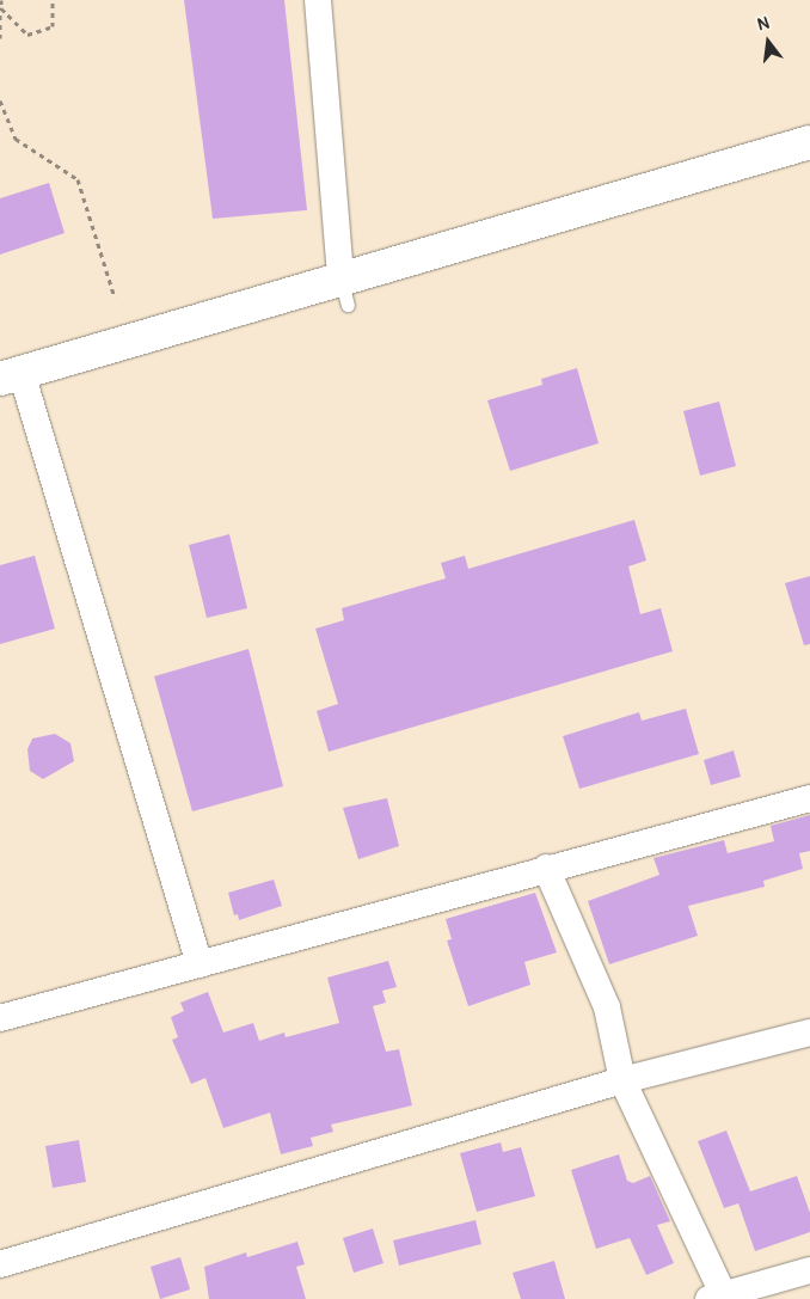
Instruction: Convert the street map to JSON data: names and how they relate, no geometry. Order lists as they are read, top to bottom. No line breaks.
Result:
{"north":"top"}
